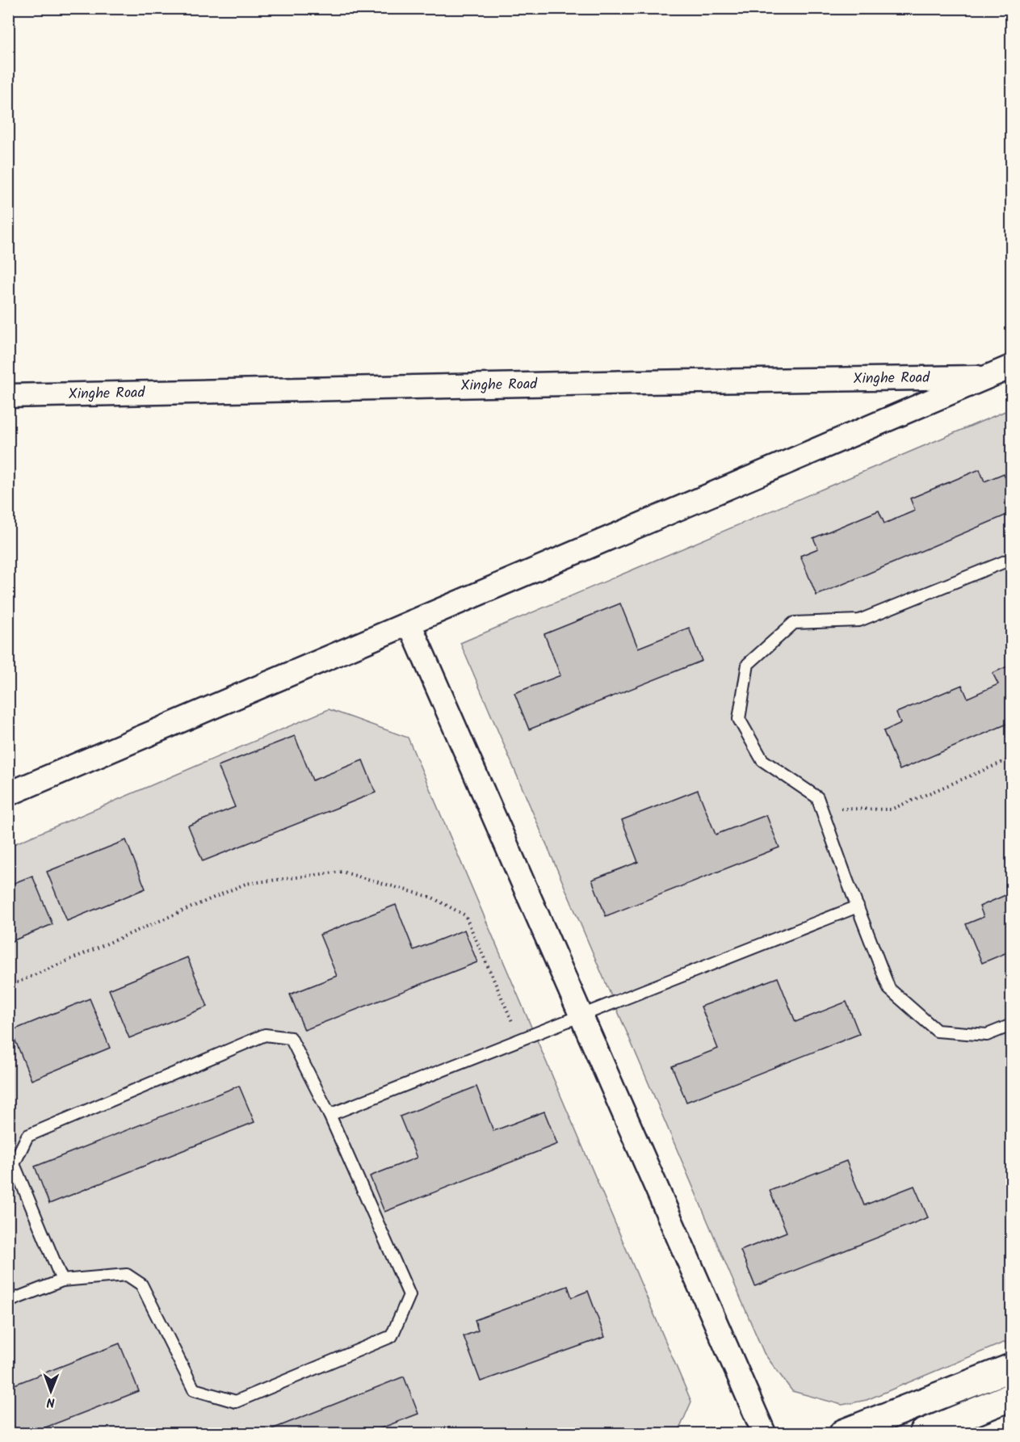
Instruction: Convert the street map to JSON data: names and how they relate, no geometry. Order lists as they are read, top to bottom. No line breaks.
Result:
{"streets":{"street":["Xinghe Road"]},"north":"bottom"}
